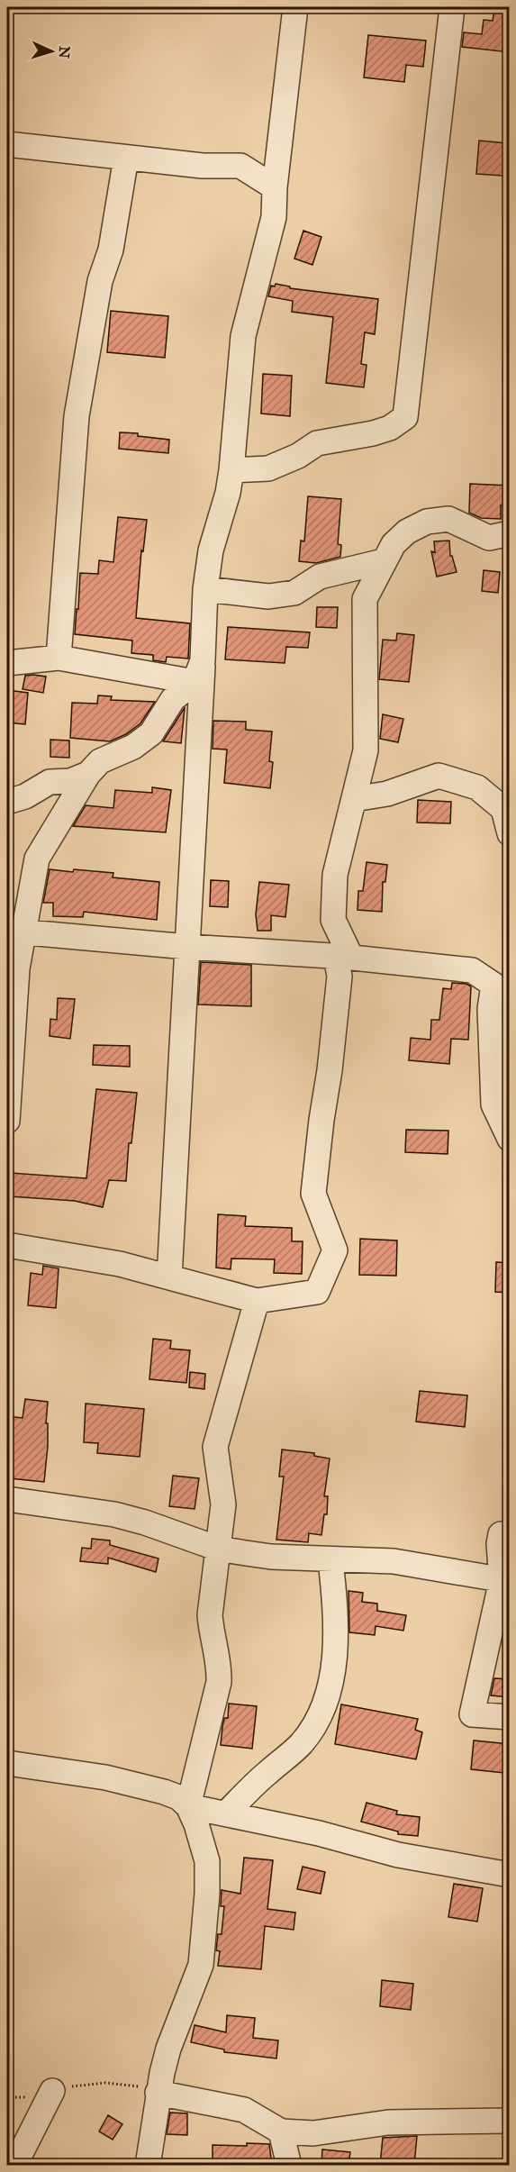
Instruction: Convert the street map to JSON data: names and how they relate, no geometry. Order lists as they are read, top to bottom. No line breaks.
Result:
{"north":"right"}
